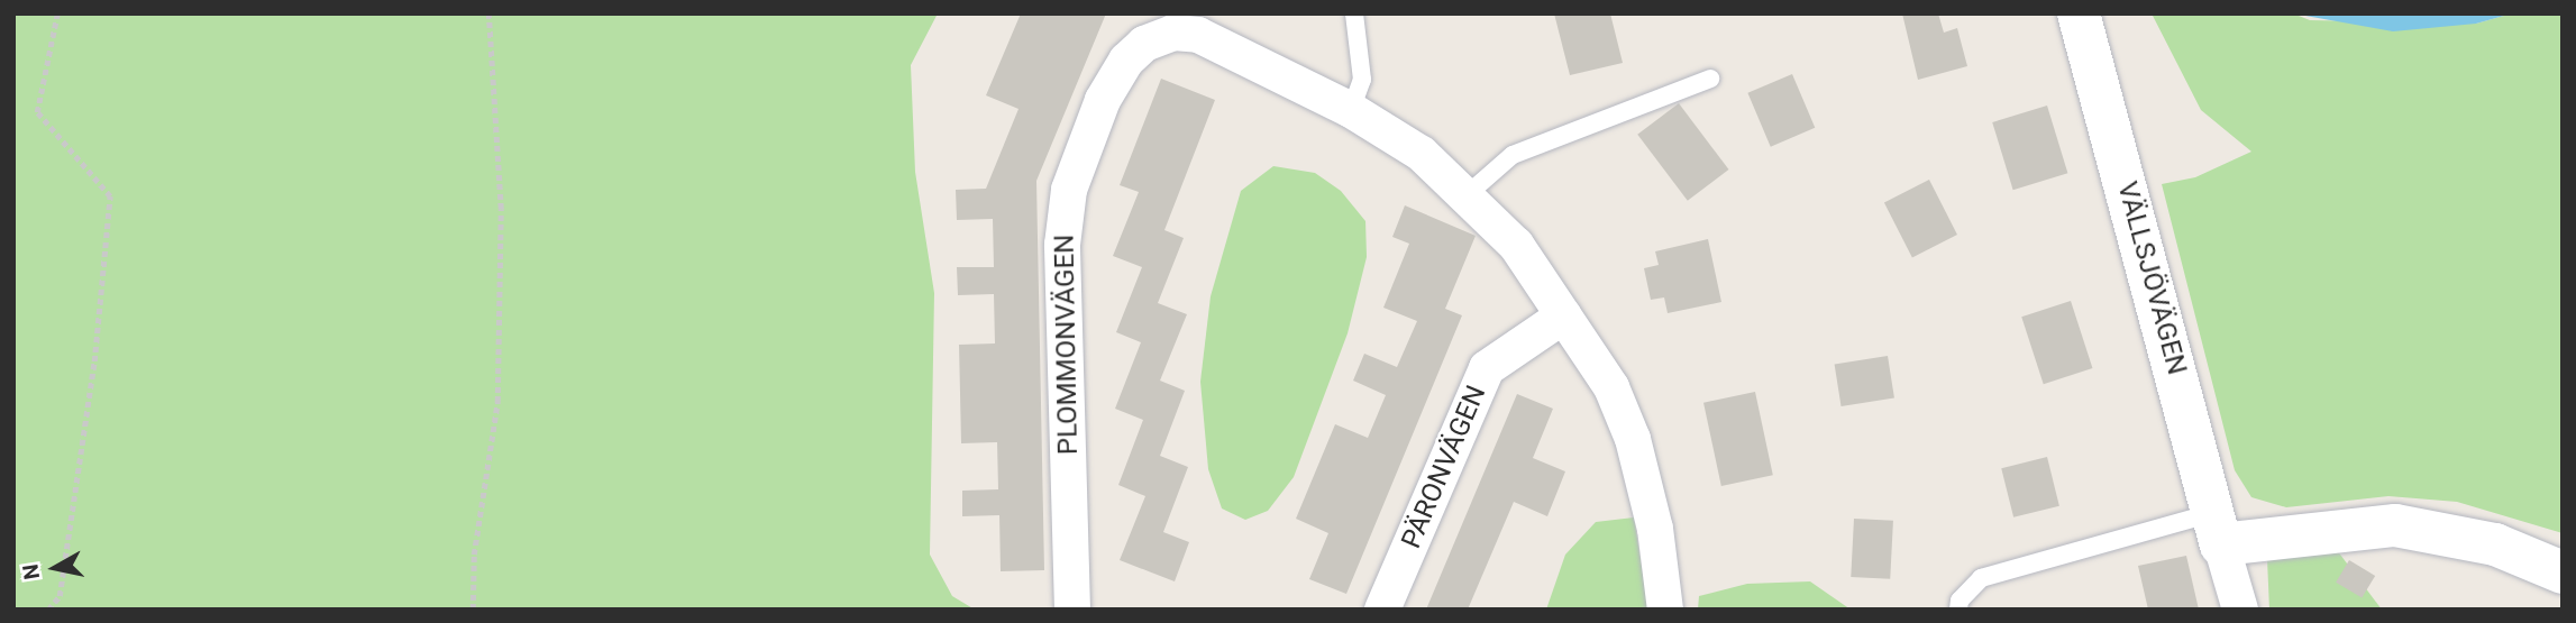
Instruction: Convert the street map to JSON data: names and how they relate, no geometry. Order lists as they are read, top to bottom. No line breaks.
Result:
{"streets":{"street":["VÄLLSJÖVÄGEN","PLOMMONVÄGEN","PÄRONVÄGEN"]},"crossings":[["PLOMMONVÄGEN","PÄRONVÄGEN"]],"north":"left"}
